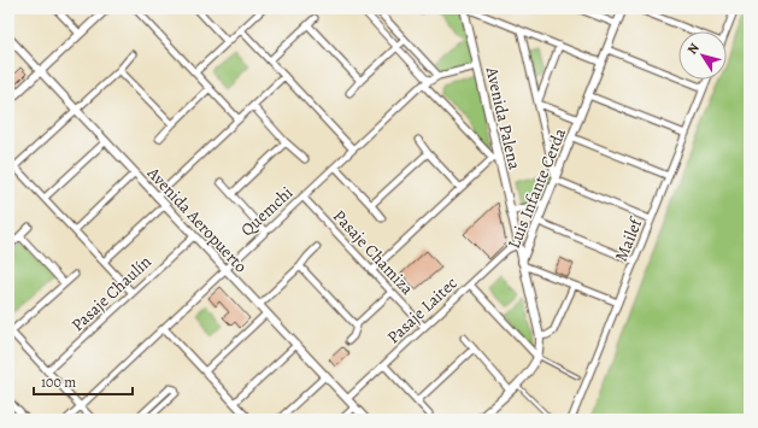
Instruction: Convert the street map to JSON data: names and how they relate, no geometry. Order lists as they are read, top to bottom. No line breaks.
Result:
{"streets":{"street":["Avenida Palena","Luis Infante Cerda","Quemchi","Avenida Aeropuerto","Mailef","Pasaje Chamiza","Pasaje Chaulín","Pasaje Laitec"]},"crossings":[["Avenida Palena","Luis Infante Cerda"],["Avenida Palena","Quemchi"],["Avenida Palena","Pasaje Laitec"],["Quemchi","Avenida Aeropuerto"],["Quemchi","Pasaje Chamiza"],["Avenida Aeropuerto","Pasaje Chaulín"],["Avenida Aeropuerto","Pasaje Laitec"],["Pasaje Chamiza","Pasaje Laitec"]],"scale_bar":"100 m","north":"top left"}
